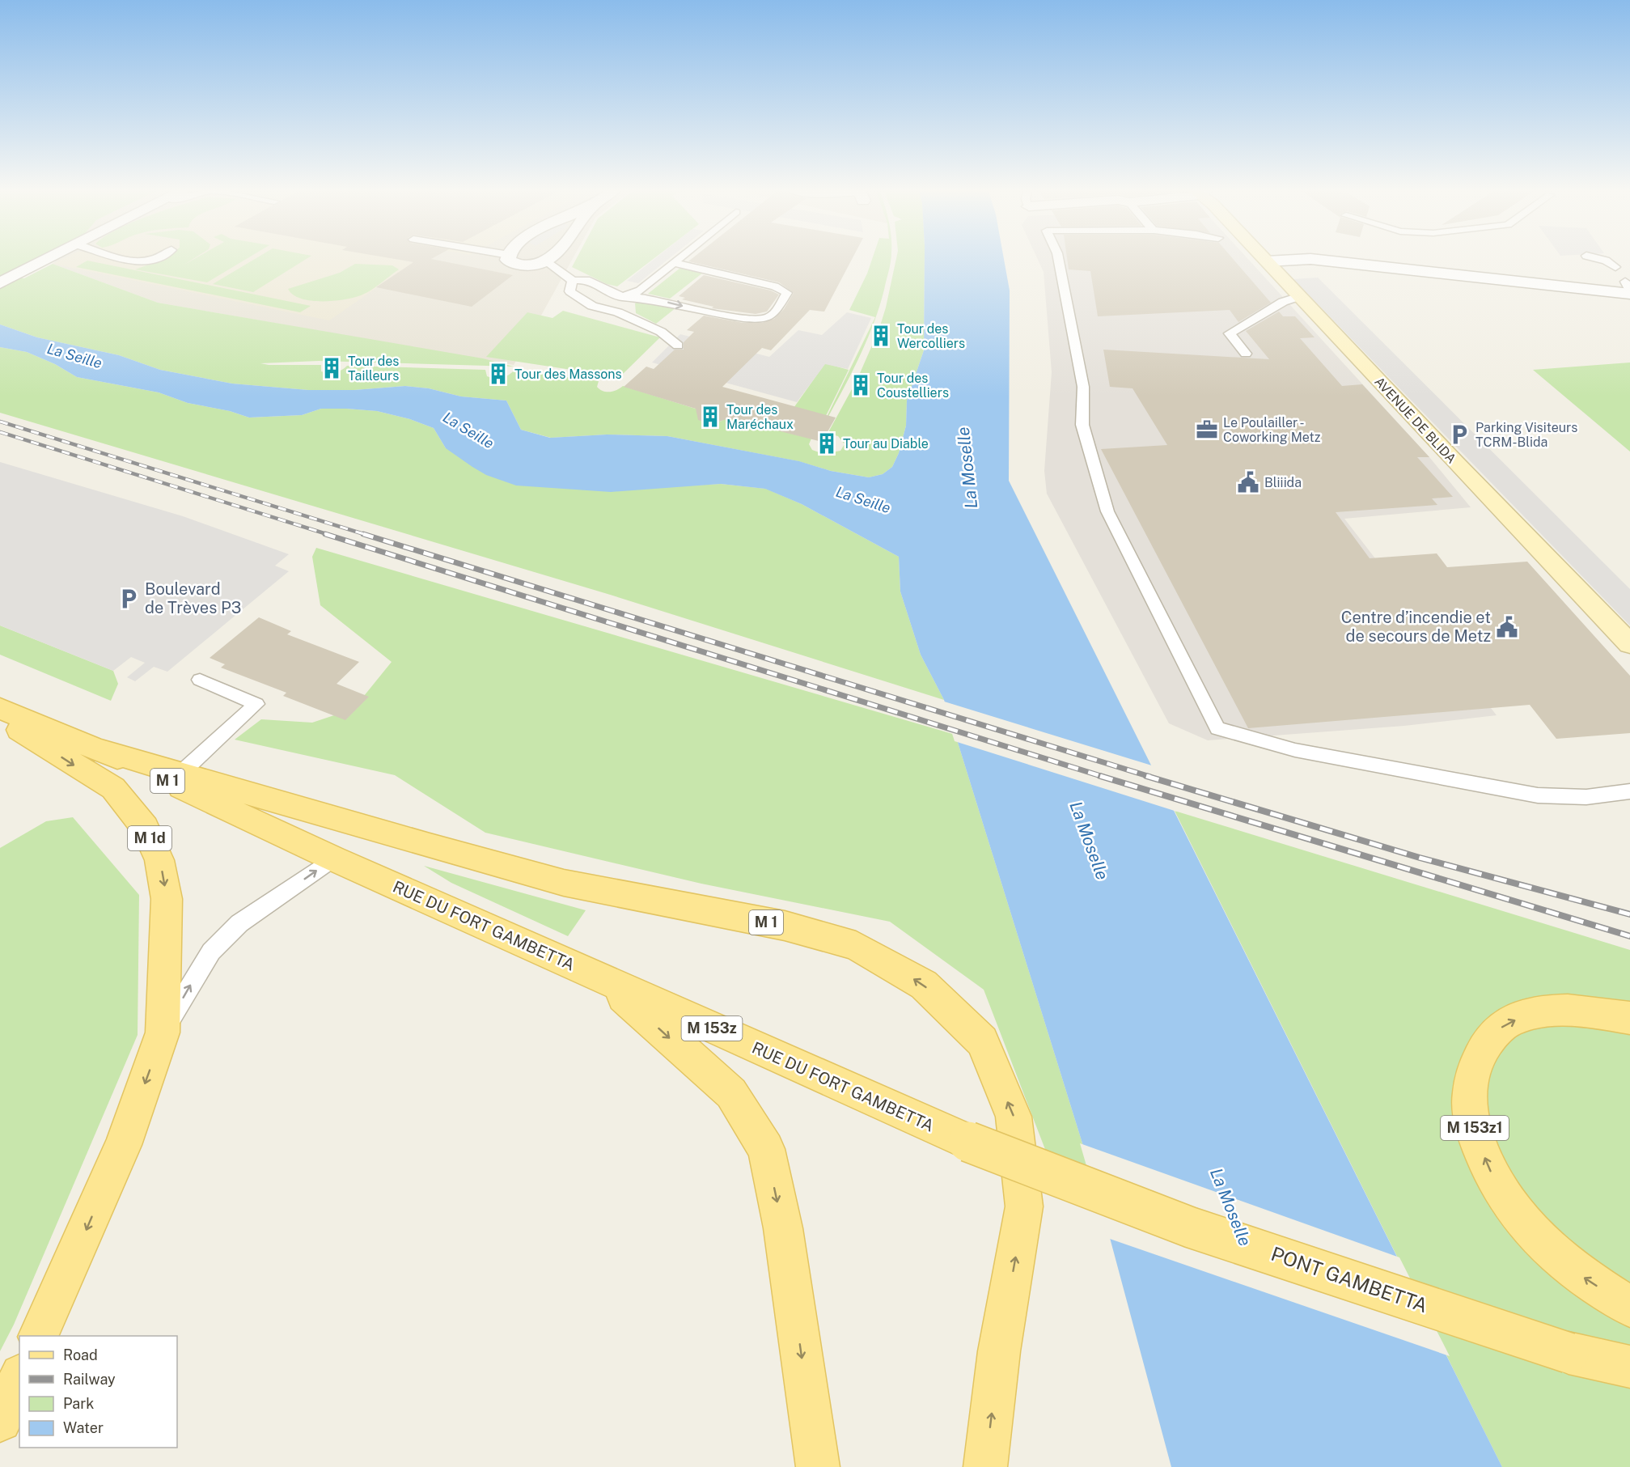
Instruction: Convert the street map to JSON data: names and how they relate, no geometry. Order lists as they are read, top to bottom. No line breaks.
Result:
{"streets":{"main road":["AVENUE DE BLIDA","M 1","M 1d","RUE DU FORT GAMBETTA","M 153z","M 153z1","PONT GAMBETTA"]},"crossings":[["M 1","RUE DU FORT GAMBETTA"],["M 1d","RUE DU FORT GAMBETTA"],["RUE DU FORT GAMBETTA","PONT GAMBETTA"]],"water":["La Seille","La Moselle"],"places":{"building":["Tour des Wercolliers","Tour des Tailleurs","Tour des Massons","Tour des Coustelliers","Tour des Maréchaux","Tour au Diable"],"office":["Le Poulailler - Coworking Metz"],"parking":["Parking Visiteurs TCRM-Blida","Boulevard de Trèves P3"],"public building":["Bliiida","Centre d’incendie et de secours de Metz"]},"legend":["Road","Railway","Park","Water"]}
